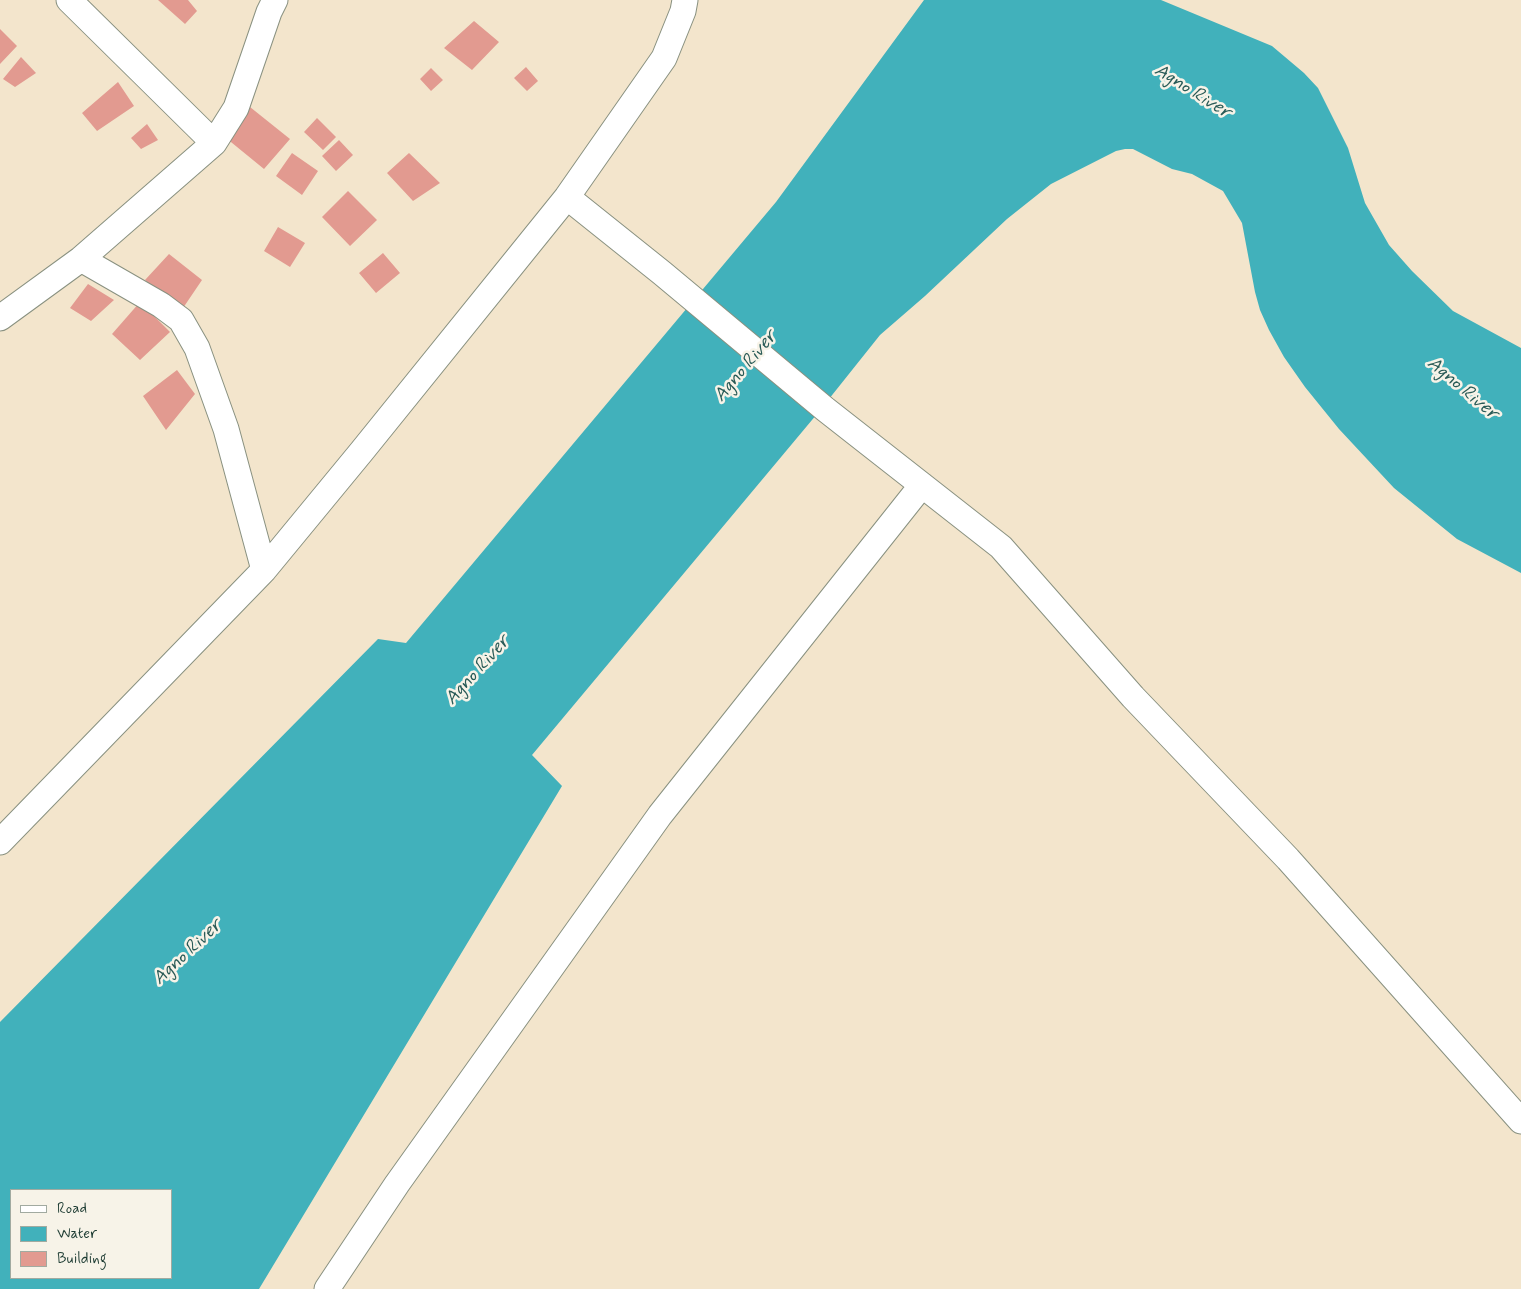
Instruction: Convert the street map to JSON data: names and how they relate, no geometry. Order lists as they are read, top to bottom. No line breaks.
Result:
{"water":["Agno River"],"legend":["Road","Water","Building"]}
